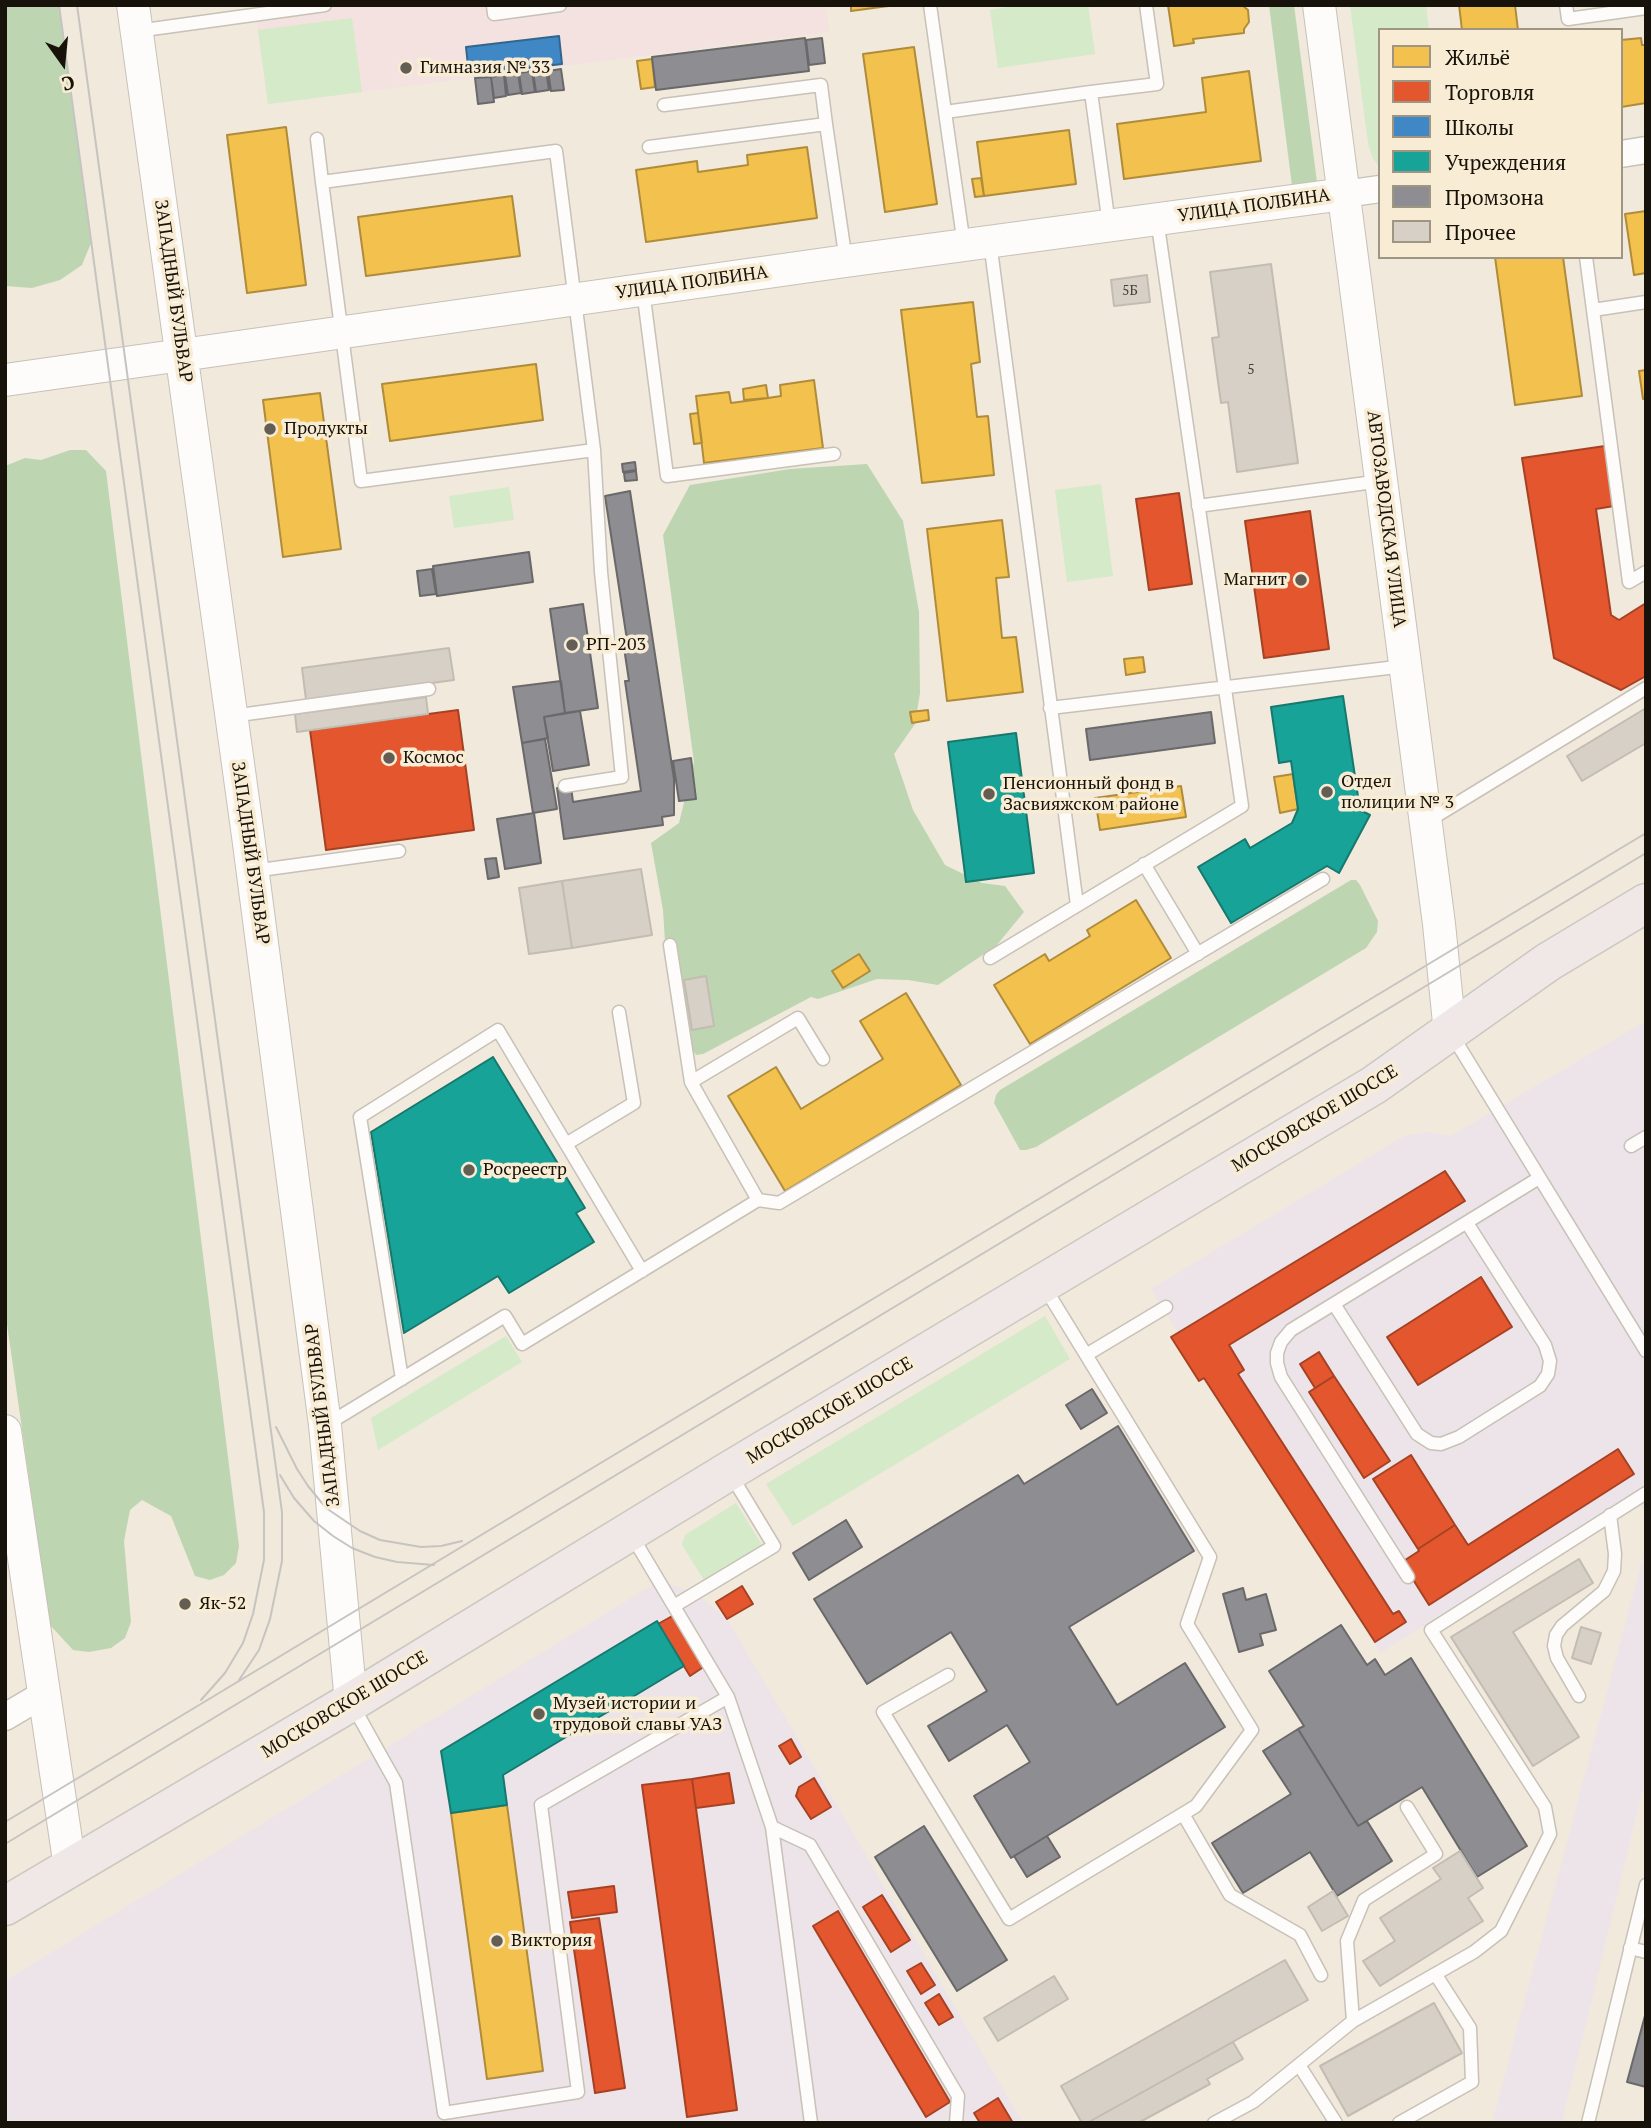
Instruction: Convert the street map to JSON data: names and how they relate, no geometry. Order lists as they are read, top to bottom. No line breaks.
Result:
{"streets":{"main road":["МОСКОВСКОЕ ШОССЕ"],"street":["УЛИЦА ПОЛБИНА","ЗАПАДНЫЙ БУЛЬВАР","АВТОЗАВОДСКАЯ УЛИЦА"]},"crossings":[["УЛИЦА ПОЛБИНА","ЗАПАДНЫЙ БУЛЬВАР"],["УЛИЦА ПОЛБИНА","АВТОЗАВОДСКАЯ УЛИЦА"],["ЗАПАДНЫЙ БУЛЬВАР","МОСКОВСКОЕ ШОССЕ"],["АВТОЗАВОДСКАЯ УЛИЦА","МОСКОВСКОЕ ШОССЕ"]],"places":["Гимназия № 33","Продукты","Магнит","РП-203","Космос","Отдел полиции № 3","Пенсионный фонд в Засвияжском районе","Росреестр","Як-52","Музей истории и трудовой славы УАЗ","Виктория"],"house_numbers":["5Б","5"],"legend":["Жильё","Торговля","Школы","Учреждения","Промзона","Прочее"],"north":"bottom"}
